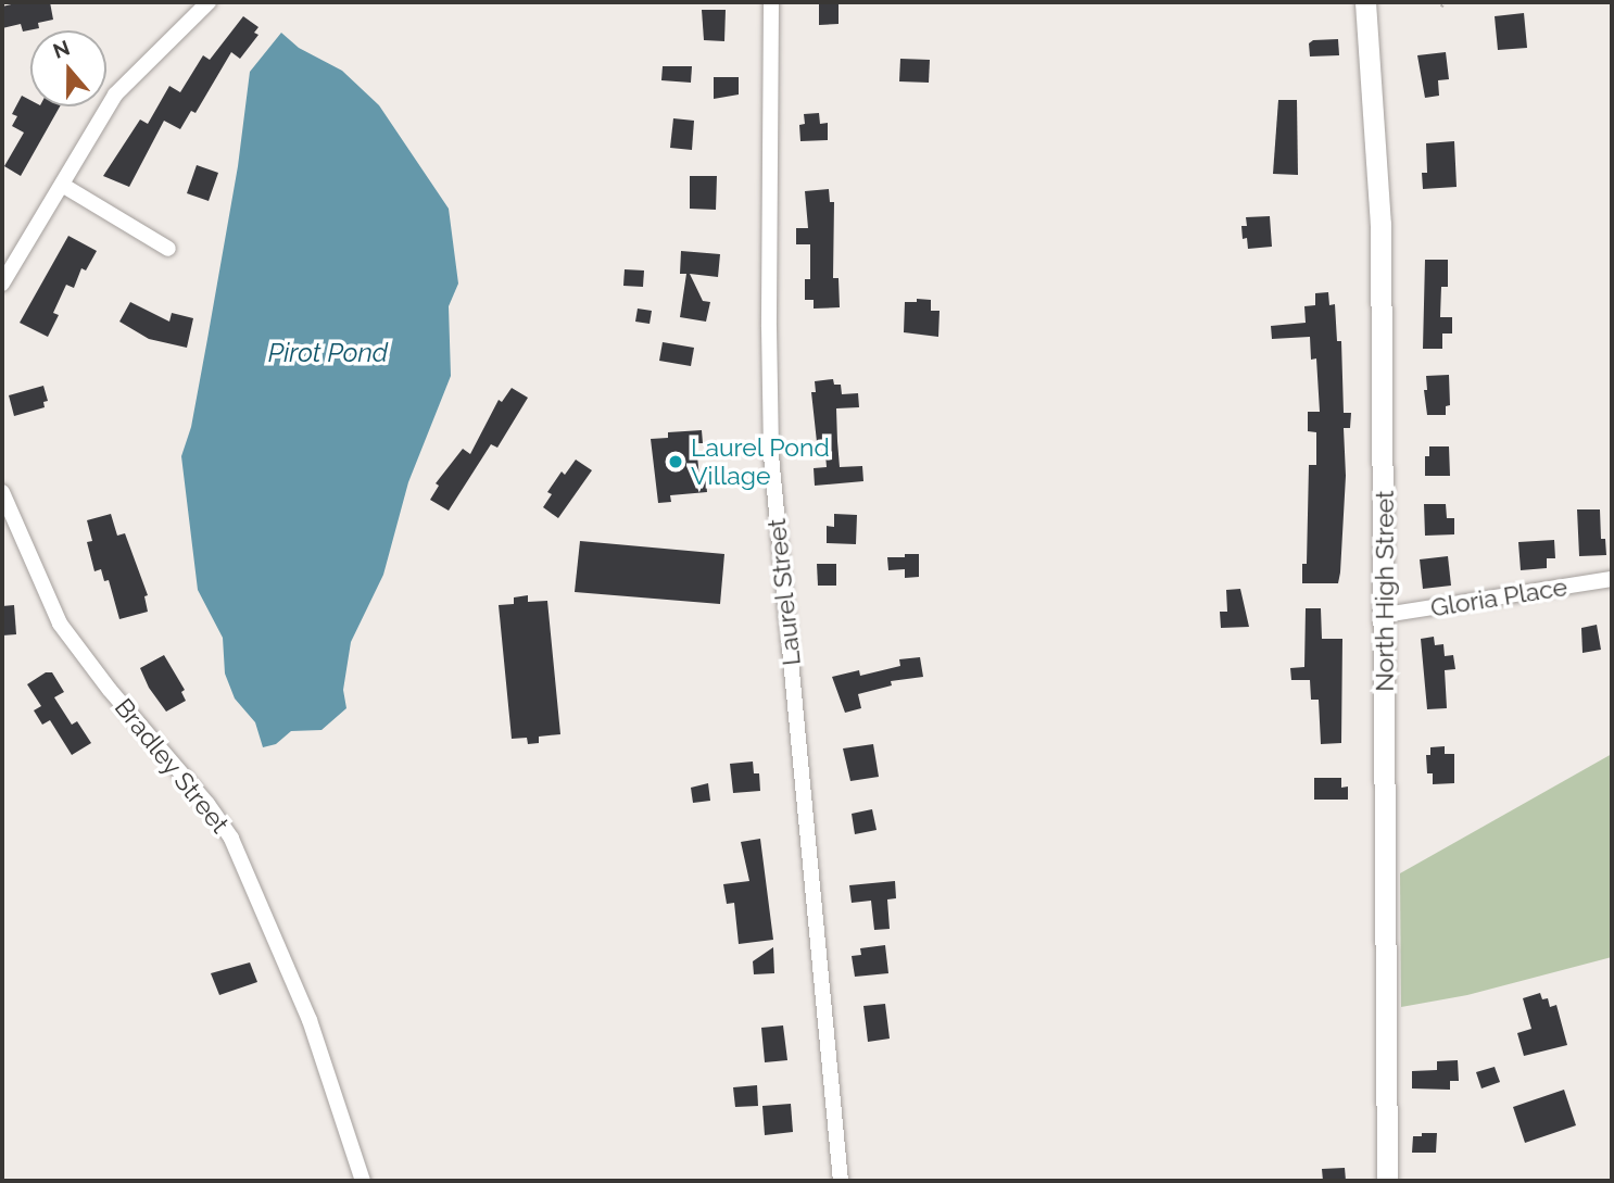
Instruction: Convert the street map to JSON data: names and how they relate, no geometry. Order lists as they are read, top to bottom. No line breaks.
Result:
{"streets":{"main road":["North High Street"],"street":["Laurel Street","Gloria Place","Bradley Street"]},"crossings":[["North High Street","Gloria Place"]],"water":["Pirot Pond"],"places":["Laurel Pond Village"],"north":"top"}
